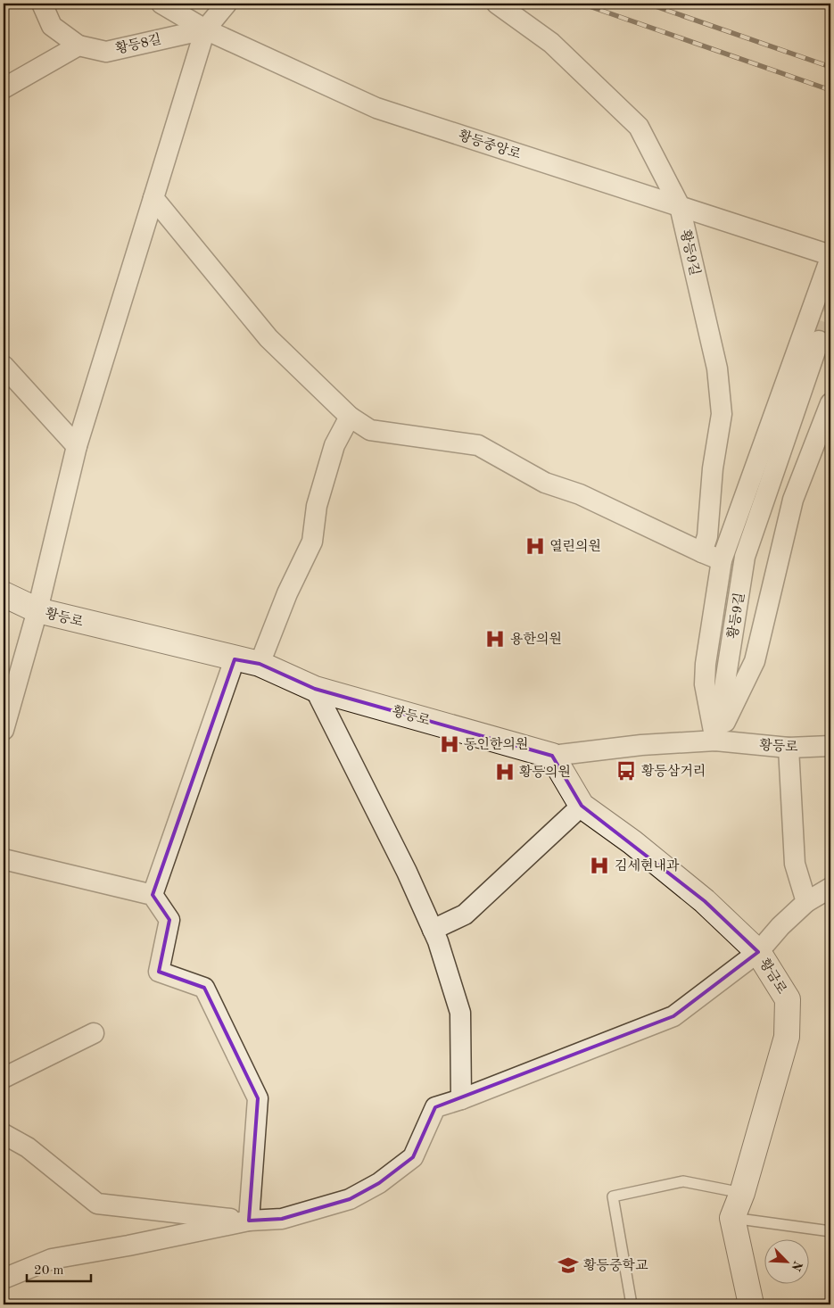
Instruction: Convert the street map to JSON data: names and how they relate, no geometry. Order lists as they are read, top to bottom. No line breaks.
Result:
{"streets":{"main road":["황등로","황금로"],"street":["황등8길","황등중앙로","황등9길"]},"crossings":[["황등8길","황등중앙로"],["황등중앙로","황등9길"],["황등9길","황등로"],["황등로","황금로"]],"places":{"hospital":["열린의원","용한의원","동인한의원","황등의원","김세현내과"],"bus stop":["황등삼거리"],"school or university":["황등중학교"]},"scale_bar":"20 m","north":"bottom right"}
